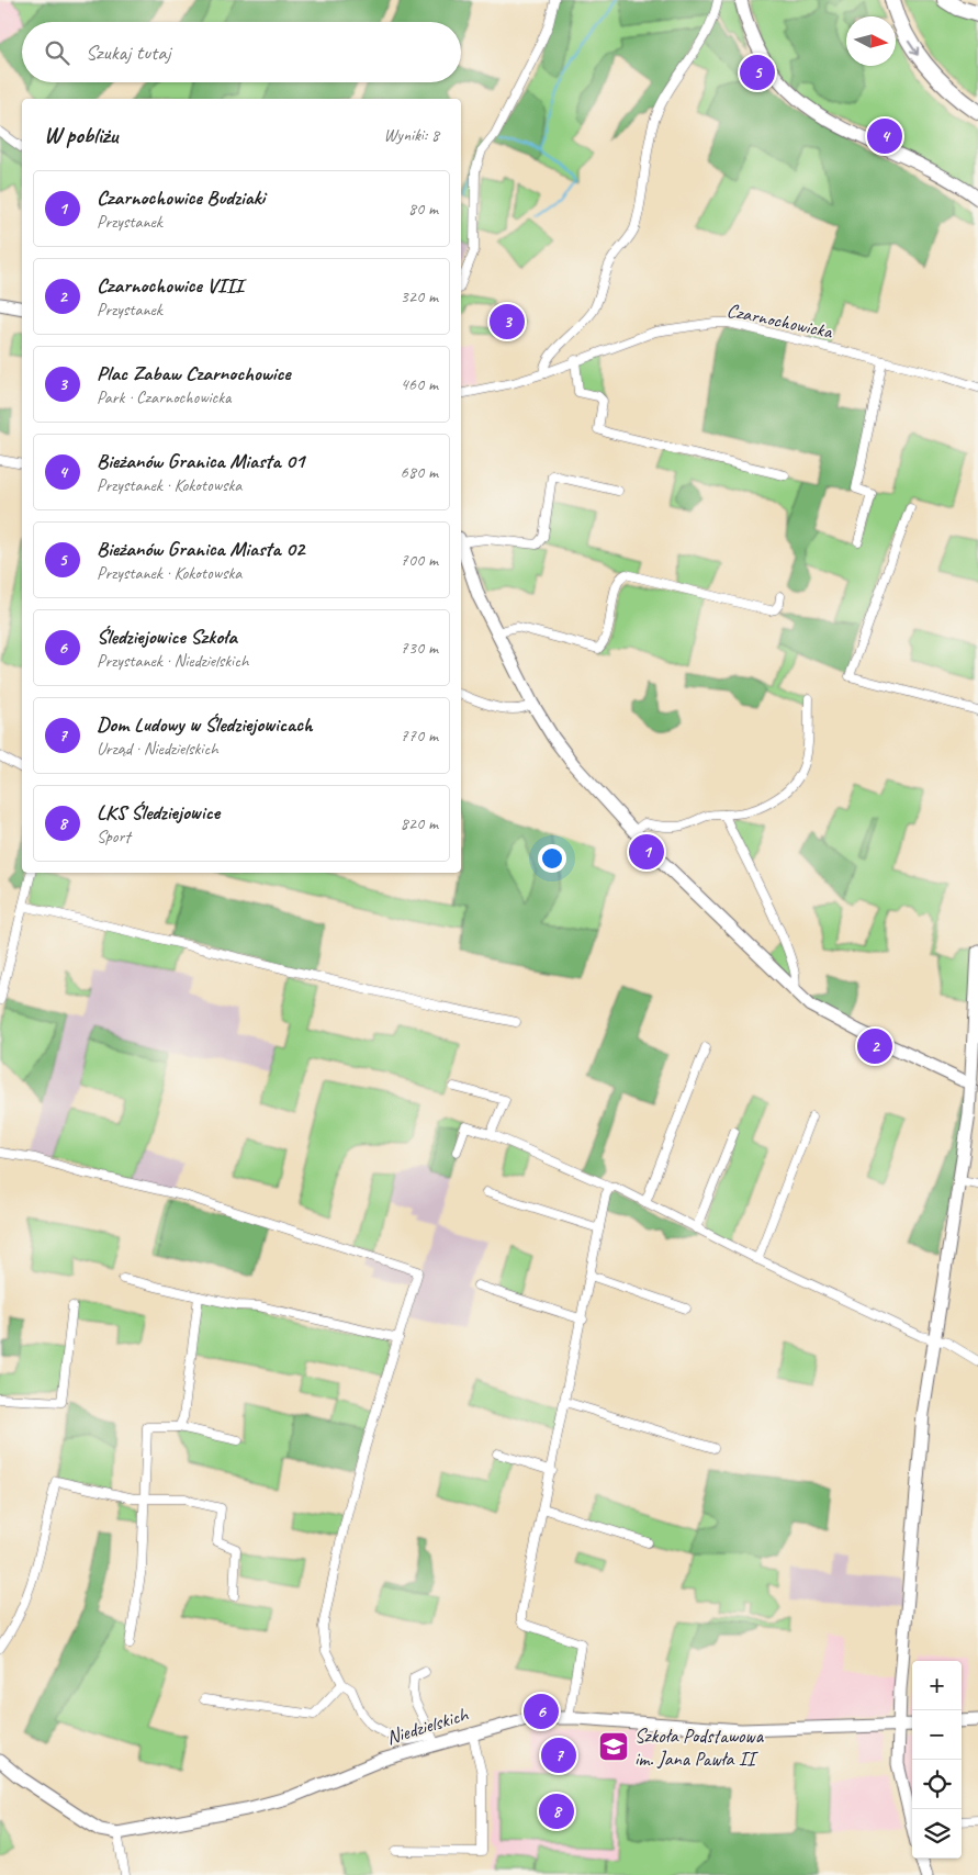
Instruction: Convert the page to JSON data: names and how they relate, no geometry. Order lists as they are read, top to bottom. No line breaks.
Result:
{"streets":{"street":["Czarnochowicka","Niedzielskich"]},"places":{"school or university":["Szkoła Podstawowa im. Jana Pawła II"]},"north":"right","page":{"search":"Szukaj tutaj","pins":["5","4","3","1","2","6","7","8"],"heading":["W pobliżu","Wyniki: 8"],"list":[{"mark":"1","name":"Czarnochowice Budziaki","note":"Przystanek","value":"80 m"},{"mark":"2","name":"Czarnochowice VIII","note":"Przystanek","value":"320 m"},{"mark":"3","name":"Plac Zabaw Czarnochowice","note":"Park · Czarnochowicka","value":"460 m"},{"mark":"4","name":"Bieżanów Granica Miasta 01","note":"Przystanek · Kokotowska","value":"680 m"},{"mark":"5","name":"Bieżanów Granica Miasta 02","note":"Przystanek · Kokotowska","value":"700 m"},{"mark":"6","name":"Śledziejowice Szkoła","note":"Przystanek · Niedzielskich","value":"730 m"},{"mark":"7","name":"Dom Ludowy w Śledziejowicach","note":"Urząd · Niedzielskich","value":"770 m"},{"mark":"8","name":"LKS Śledziejowice","note":"Sport","value":"820 m"}],"map_buttons":["+","−"]}}
